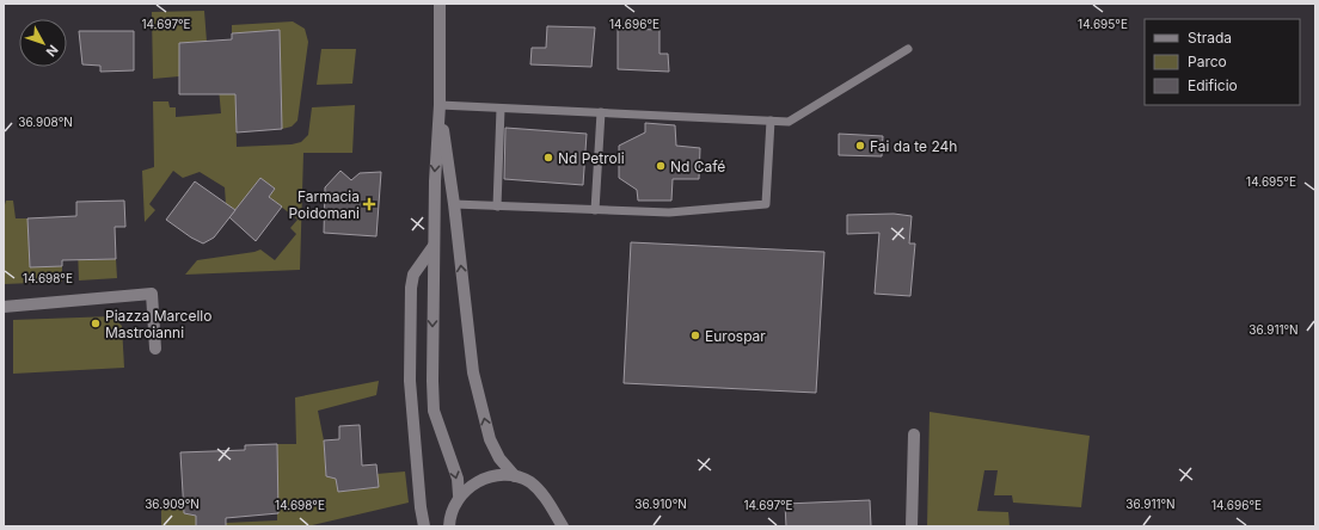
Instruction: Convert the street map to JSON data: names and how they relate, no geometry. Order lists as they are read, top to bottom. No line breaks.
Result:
{"places":{"other":["Fai da te 24h","Nd Petroli","Nd Café","Piazza Marcello Mastroianni","Eurospar"],"health":["Farmacia Poidomani"]},"legend":["Strada","Parco","Edificio"],"north":"bottom right","coordinates":["14.697°E","14.696°E","14.695°E","36.908°N","14.698°E","36.911°N","36.909°N","36.910°N"]}
